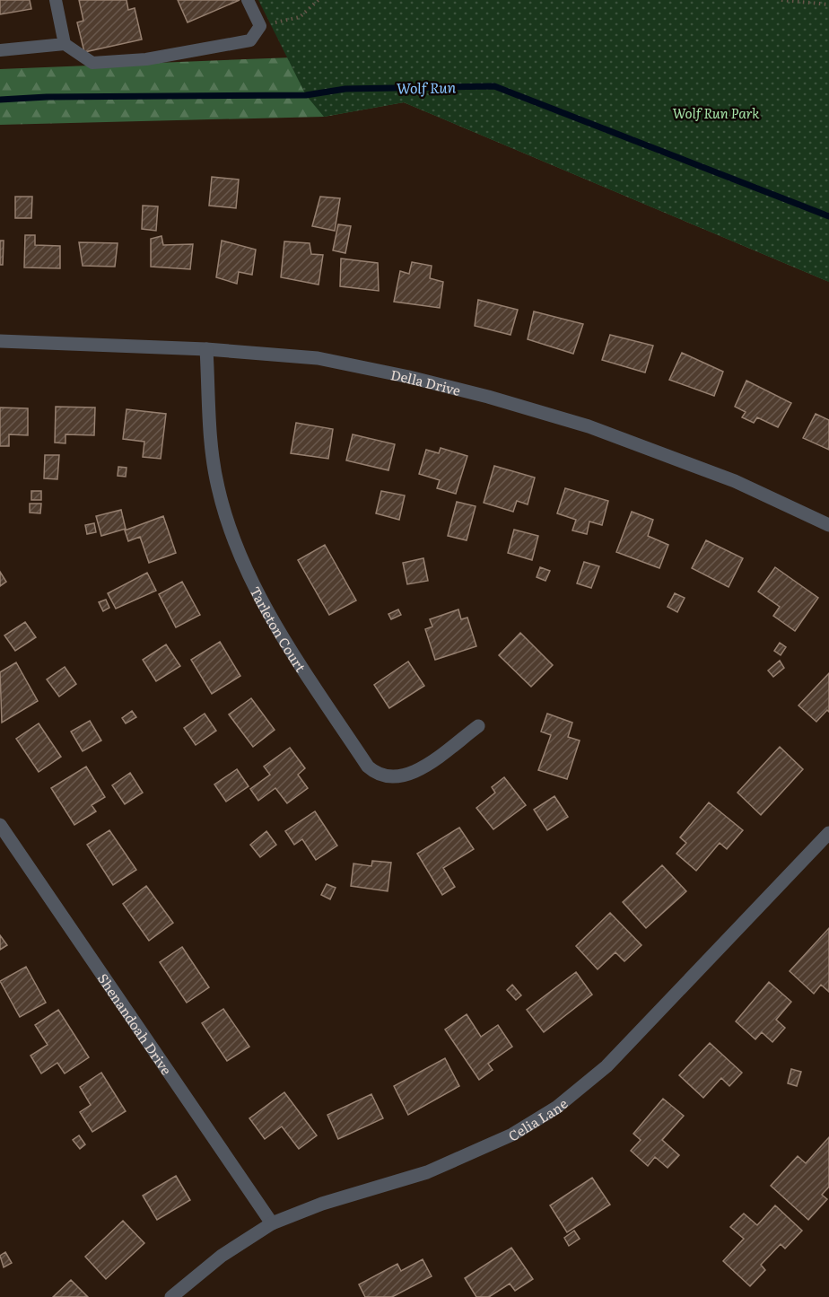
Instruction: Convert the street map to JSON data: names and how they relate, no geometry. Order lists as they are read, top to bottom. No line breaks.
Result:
{"streets":{"street":["Della Drive","Tarleton Court","Shenandoah Drive","Celia Lane"]},"crossings":[["Della Drive","Tarleton Court"],["Shenandoah Drive","Celia Lane"]],"water":["Wolf Run"],"parks":["Wolf Run Park"]}
